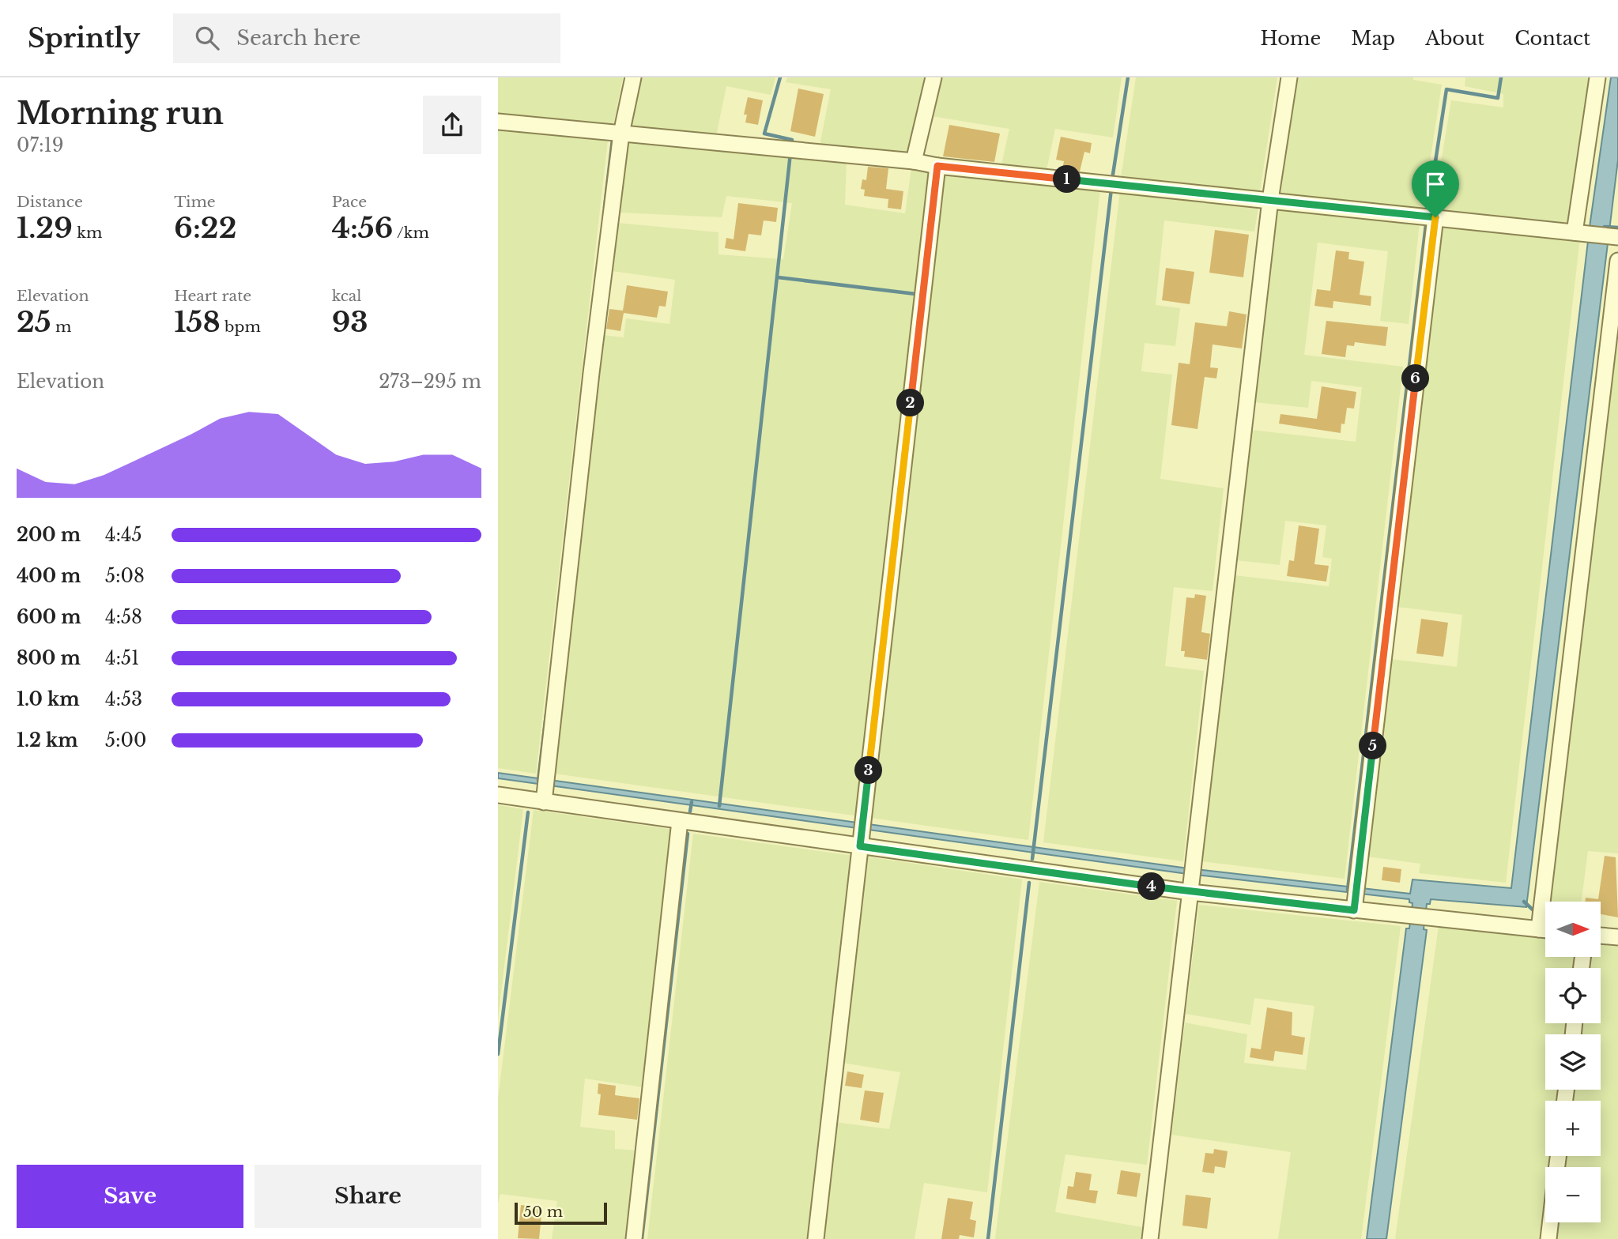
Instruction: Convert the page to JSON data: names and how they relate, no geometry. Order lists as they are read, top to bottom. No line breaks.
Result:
{"scale_bar":"50 m","north":"right","page":{"header":"Sprintly","search":"Search here","nav":["Home","Map","About","Contact"],"heading":["Morning run","07:19"],"pins":["1","6","2","5","3","4"],"stats":[["Distance","1.29 km"],["Time","6:22"],["Pace","4:56 /km"],["Elevation","25 m"],["Heart rate","158 bpm"],["kcal","93"]],"chart":["Elevation","273–295 m"],"list":[{"name":"200 m","note":"4:45"},{"name":"400 m","note":"5:08"},{"name":"600 m","note":"4:58"},{"name":"800 m","note":"4:51"},{"name":"1.0 km","note":"4:53"},{"name":"1.2 km","note":"5:00"}],"map_buttons":["+","−"],"buttons":["Save","Share"],"scale":"50 m"}}
